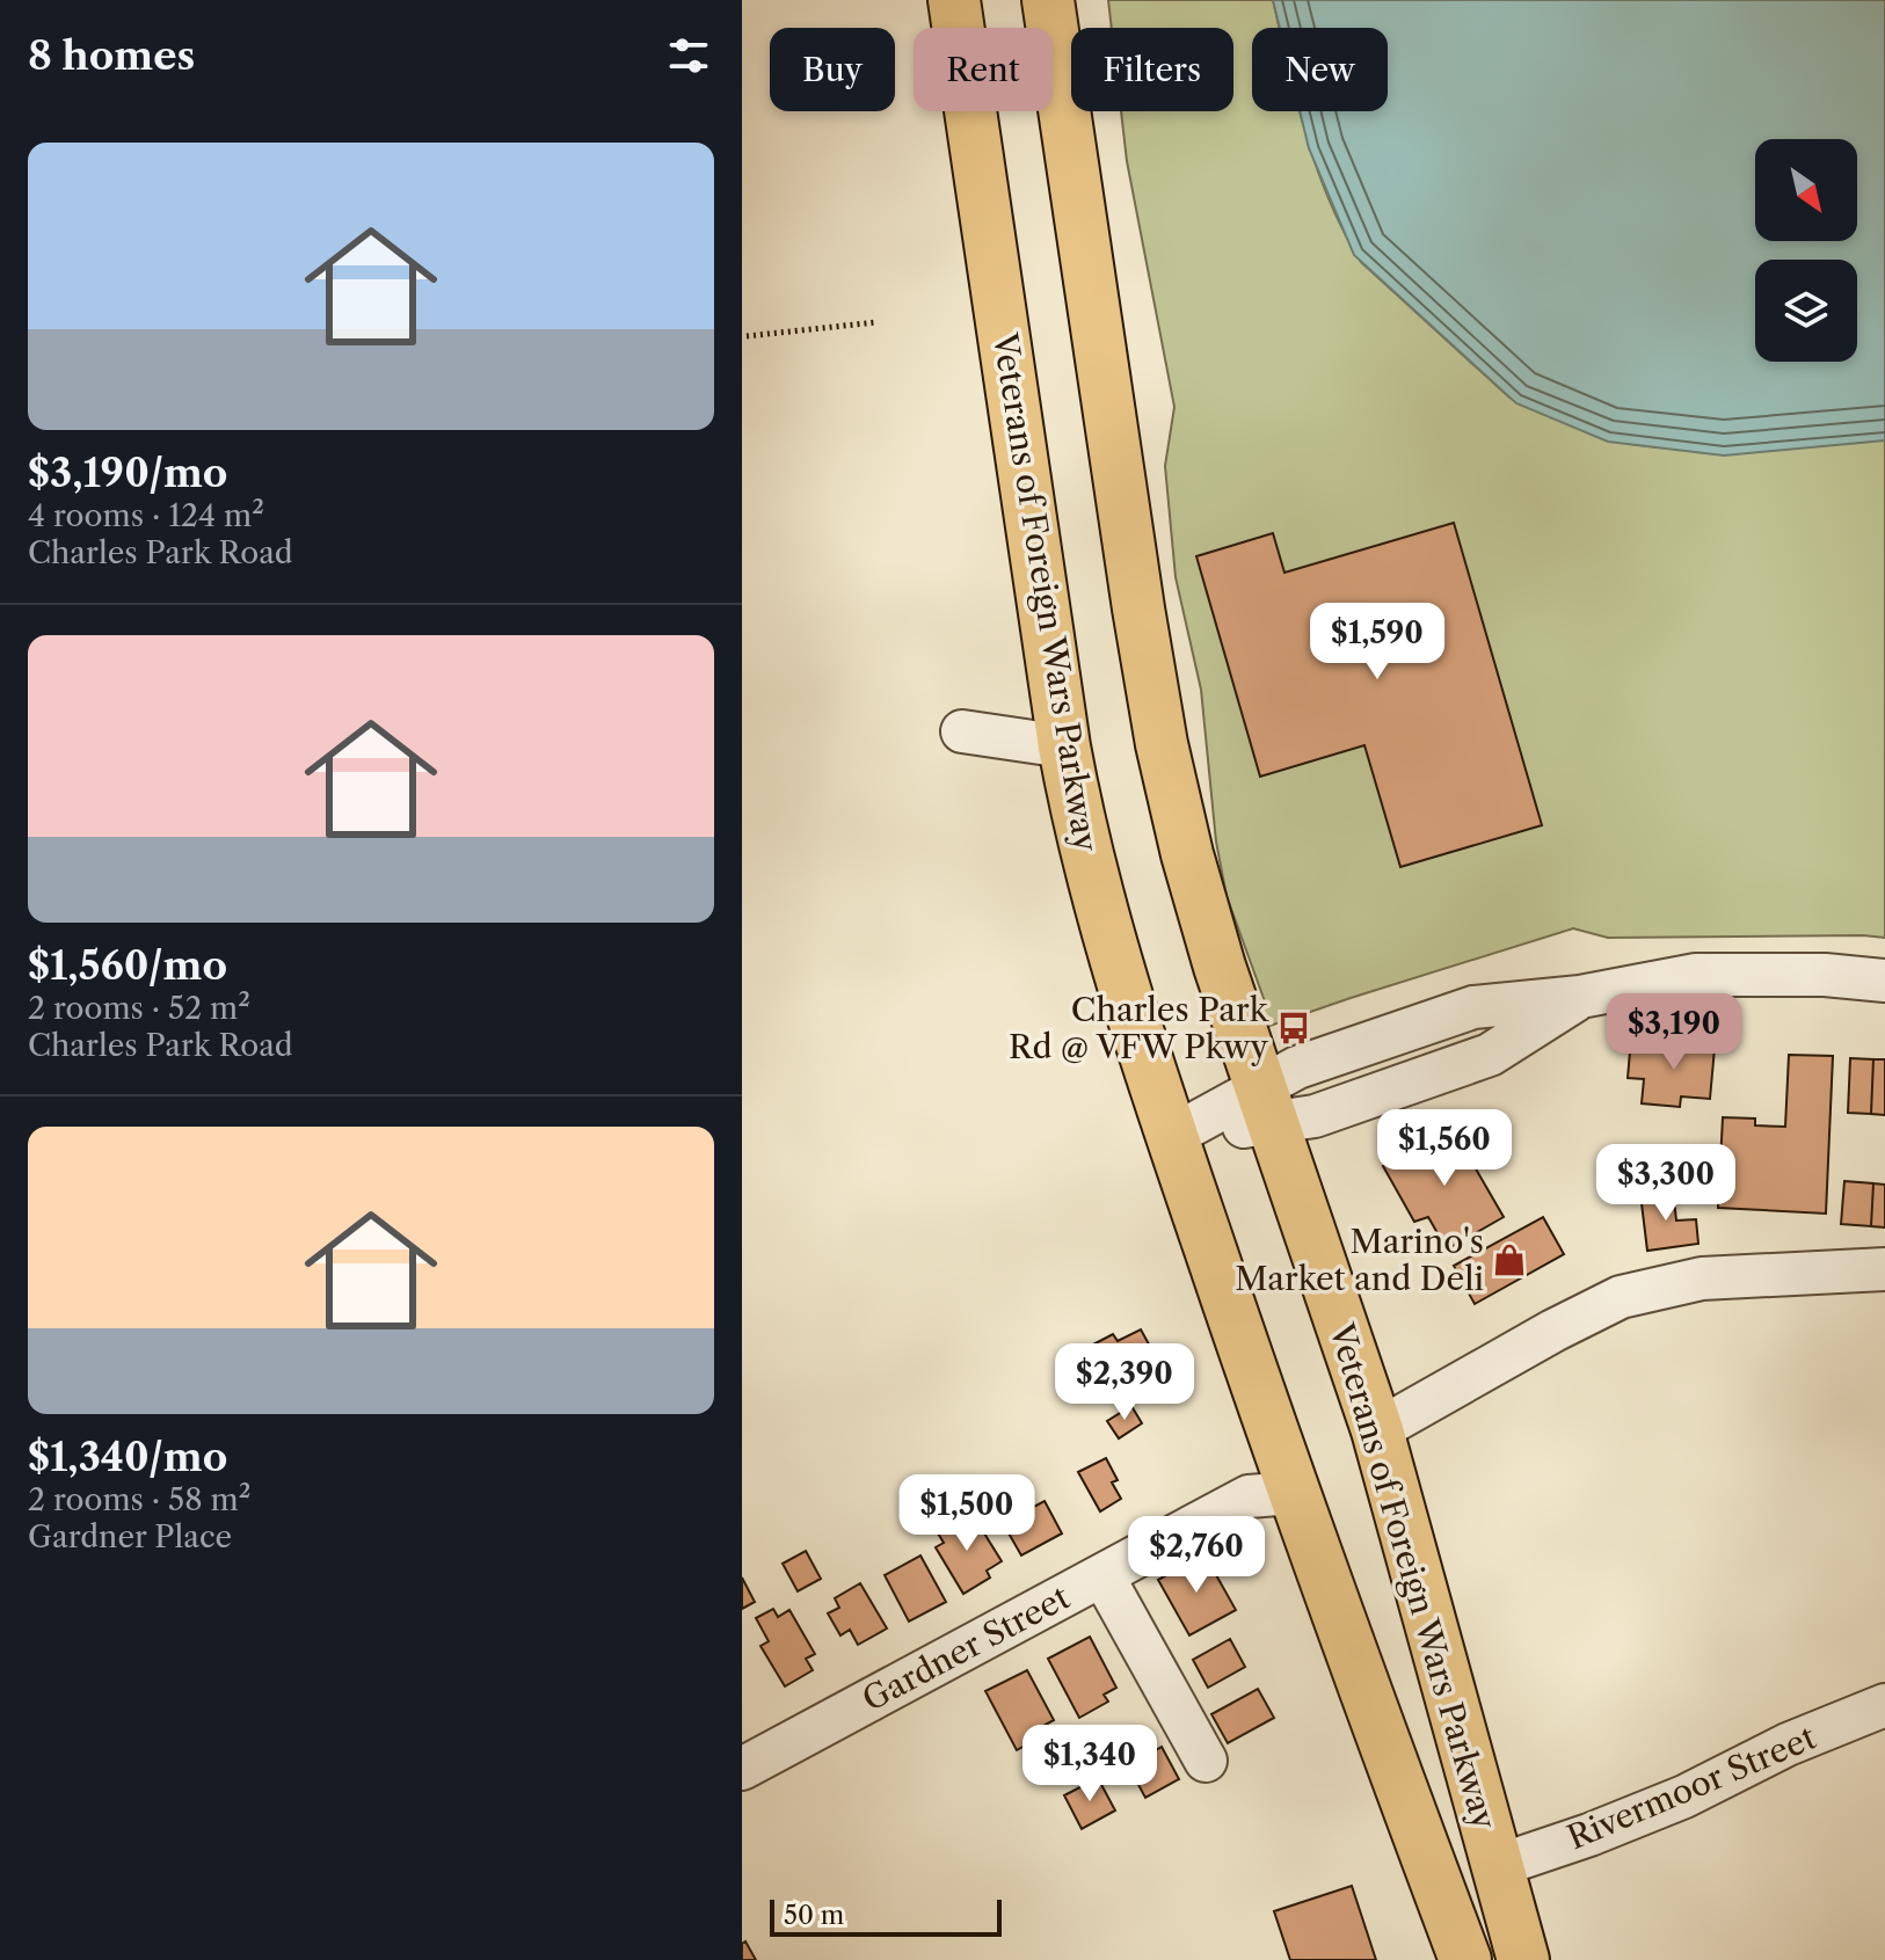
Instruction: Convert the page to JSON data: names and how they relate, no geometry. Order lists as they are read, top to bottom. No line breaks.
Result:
{"streets":{"highway":["Veterans of Foreign Wars Parkway"],"street":["Gardner Street","Rivermoor Street"]},"crossings":[["Veterans of Foreign Wars Parkway","Gardner Street"],["Veterans of Foreign Wars Parkway","Rivermoor Street"]],"places":{"bus stop":["Charles Park Rd @ VFW Pkwy"],"shop":["Marino's Market and Deli"]},"scale_bar":"50 m","north":"bottom right","page":{"heading":"8 homes","chip":["Buy","Rent","Filters","New"],"list":[{"name":"$3,190/mo","note":"4 rooms · 124 m² · Charles Park Road"},{"name":"$1,560/mo","note":"2 rooms · 52 m² · Charles Park Road"},{"name":"$1,340/mo","note":"2 rooms · 58 m² · Gardner Place"}],"price":["$1,590","$3,190","$1,560","$3,300","$2,390","$1,500","$2,760","$1,340"],"scale":"50 m"}}
